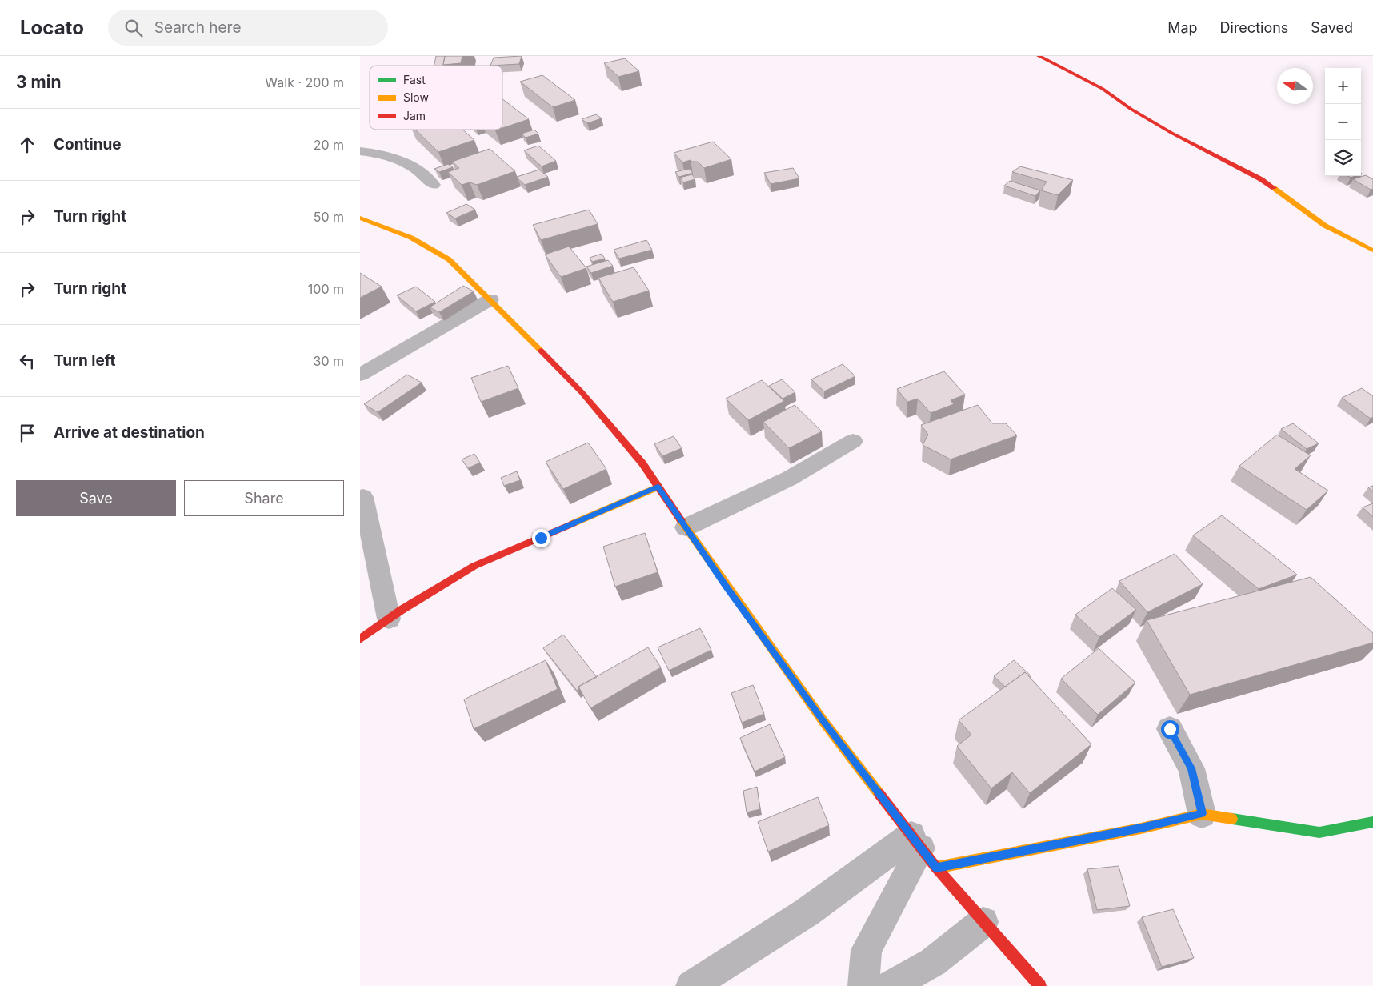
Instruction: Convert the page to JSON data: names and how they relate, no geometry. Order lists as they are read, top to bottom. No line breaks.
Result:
{"legend":["Fast","Slow","Jam"],"north":"left","page":{"header":"Locato","search":"Search here","nav":["Map","Directions","Saved"],"heading":["3 min","Walk · 200 m"],"map_buttons":["+","−"],"list":[["Continue","20 m"],["Turn right","50 m"],["Turn right","100 m"],["Turn left","30 m"],"Arrive at destination"],"buttons":["Save","Share"]}}
